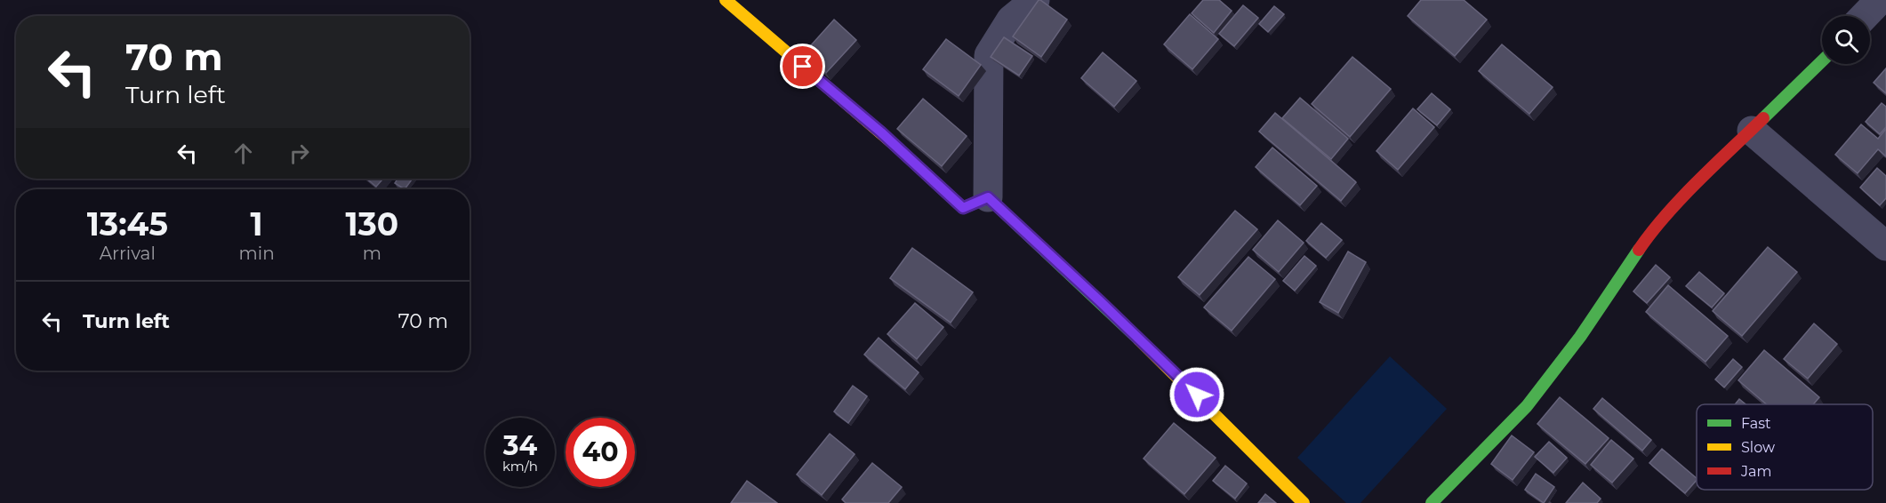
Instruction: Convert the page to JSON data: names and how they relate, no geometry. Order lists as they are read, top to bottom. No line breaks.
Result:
{"legend":["Fast","Slow","Jam"],"page":{"turn":["70 m","Turn left"],"eta":["13:45","Arrival","1","min","130","m"],"list":[{"name":"Turn left","value":"70 m"}],"speed":"34 km/h","limit":"40"}}
